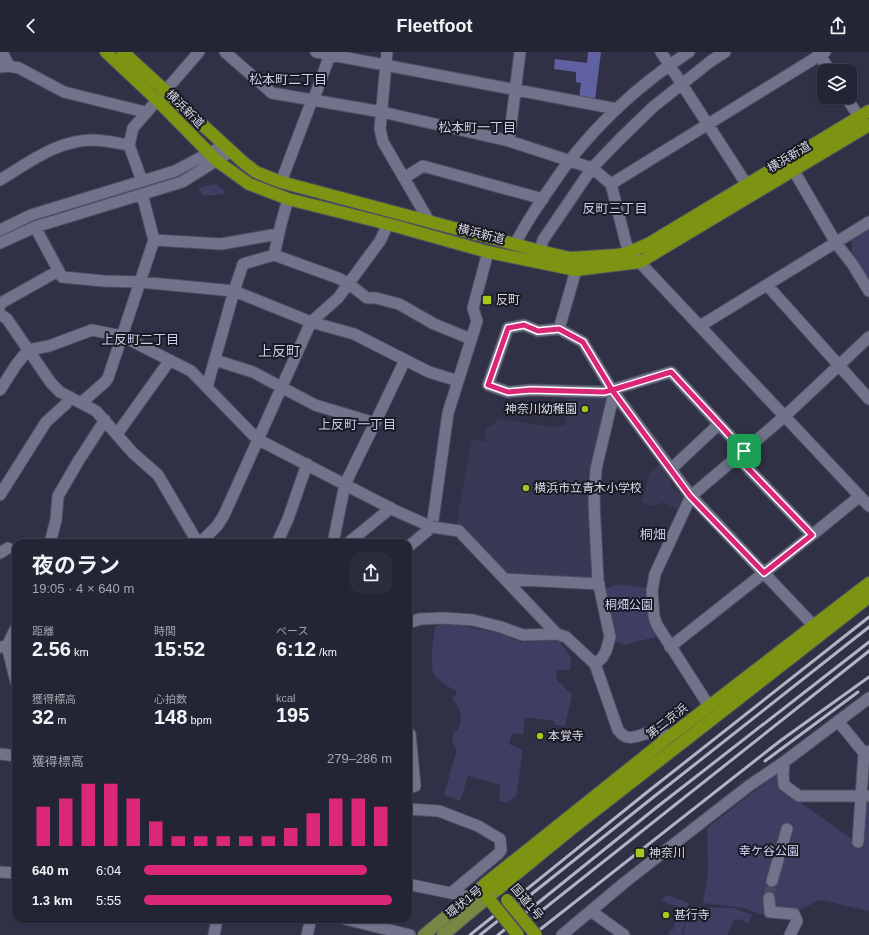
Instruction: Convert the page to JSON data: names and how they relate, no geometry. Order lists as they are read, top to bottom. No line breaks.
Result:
{"streets":{"highway":["横浜新道","第二京浜","国道1号"],"main road":["環状1号"]},"crossings":[["第二京浜","環状1号"],["第二京浜","国道1号"],["環状1号","国道1号"]],"districts":["松本町二丁目","松本町一丁目","反町三丁目","上反町二丁目","上反町","上反町一丁目","桐畑"],"parks":["桐畑公園","幸ケ谷公園"],"places":{"transit":["反町","神奈川"],"other":["神奈川幼稚園","横浜市立青木小学校","本覚寺","甚行寺"]},"page":{"header":"Fleetfoot","heading":["夜のラン","19:05 · 4 × 640 m"],"stats":[["距離","2.56 km"],["時間","15:52"],["ペース","6:12 /km"],["獲得標高","32 m"],["心拍数","148 bpm"],["kcal","195"]],"chart":["獲得標高","279–286 m"],"list":[{"name":"640 m","note":"6:04"},{"name":"1.3 km","note":"5:55"}]}}
